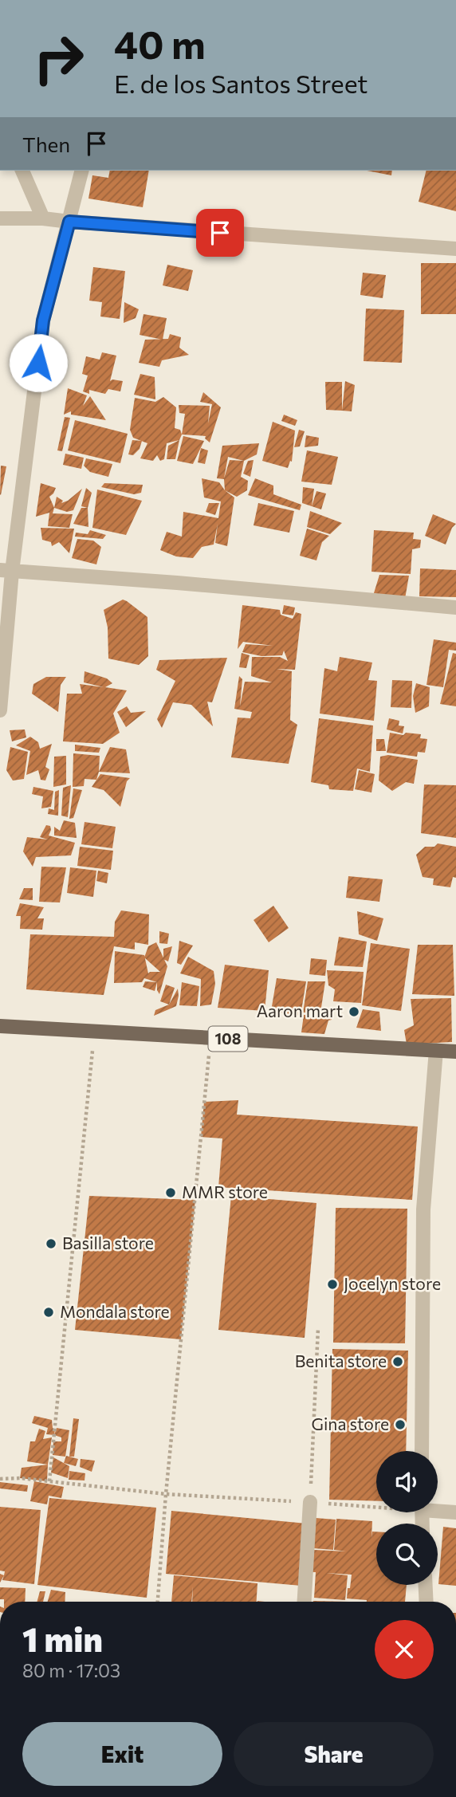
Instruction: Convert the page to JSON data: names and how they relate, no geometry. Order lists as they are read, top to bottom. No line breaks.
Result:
{"streets":{"main road":["108"]},"places":["Aaron mart","MMR store","Basilla store","Jocelyn store","Mondala store","Benita store","Gina store"],"page":{"turn":["40 m","E. de los Santos Street"],"then":"Then","heading":["1 min","80 m · 17:03"],"buttons":["Exit","Share"]}}
